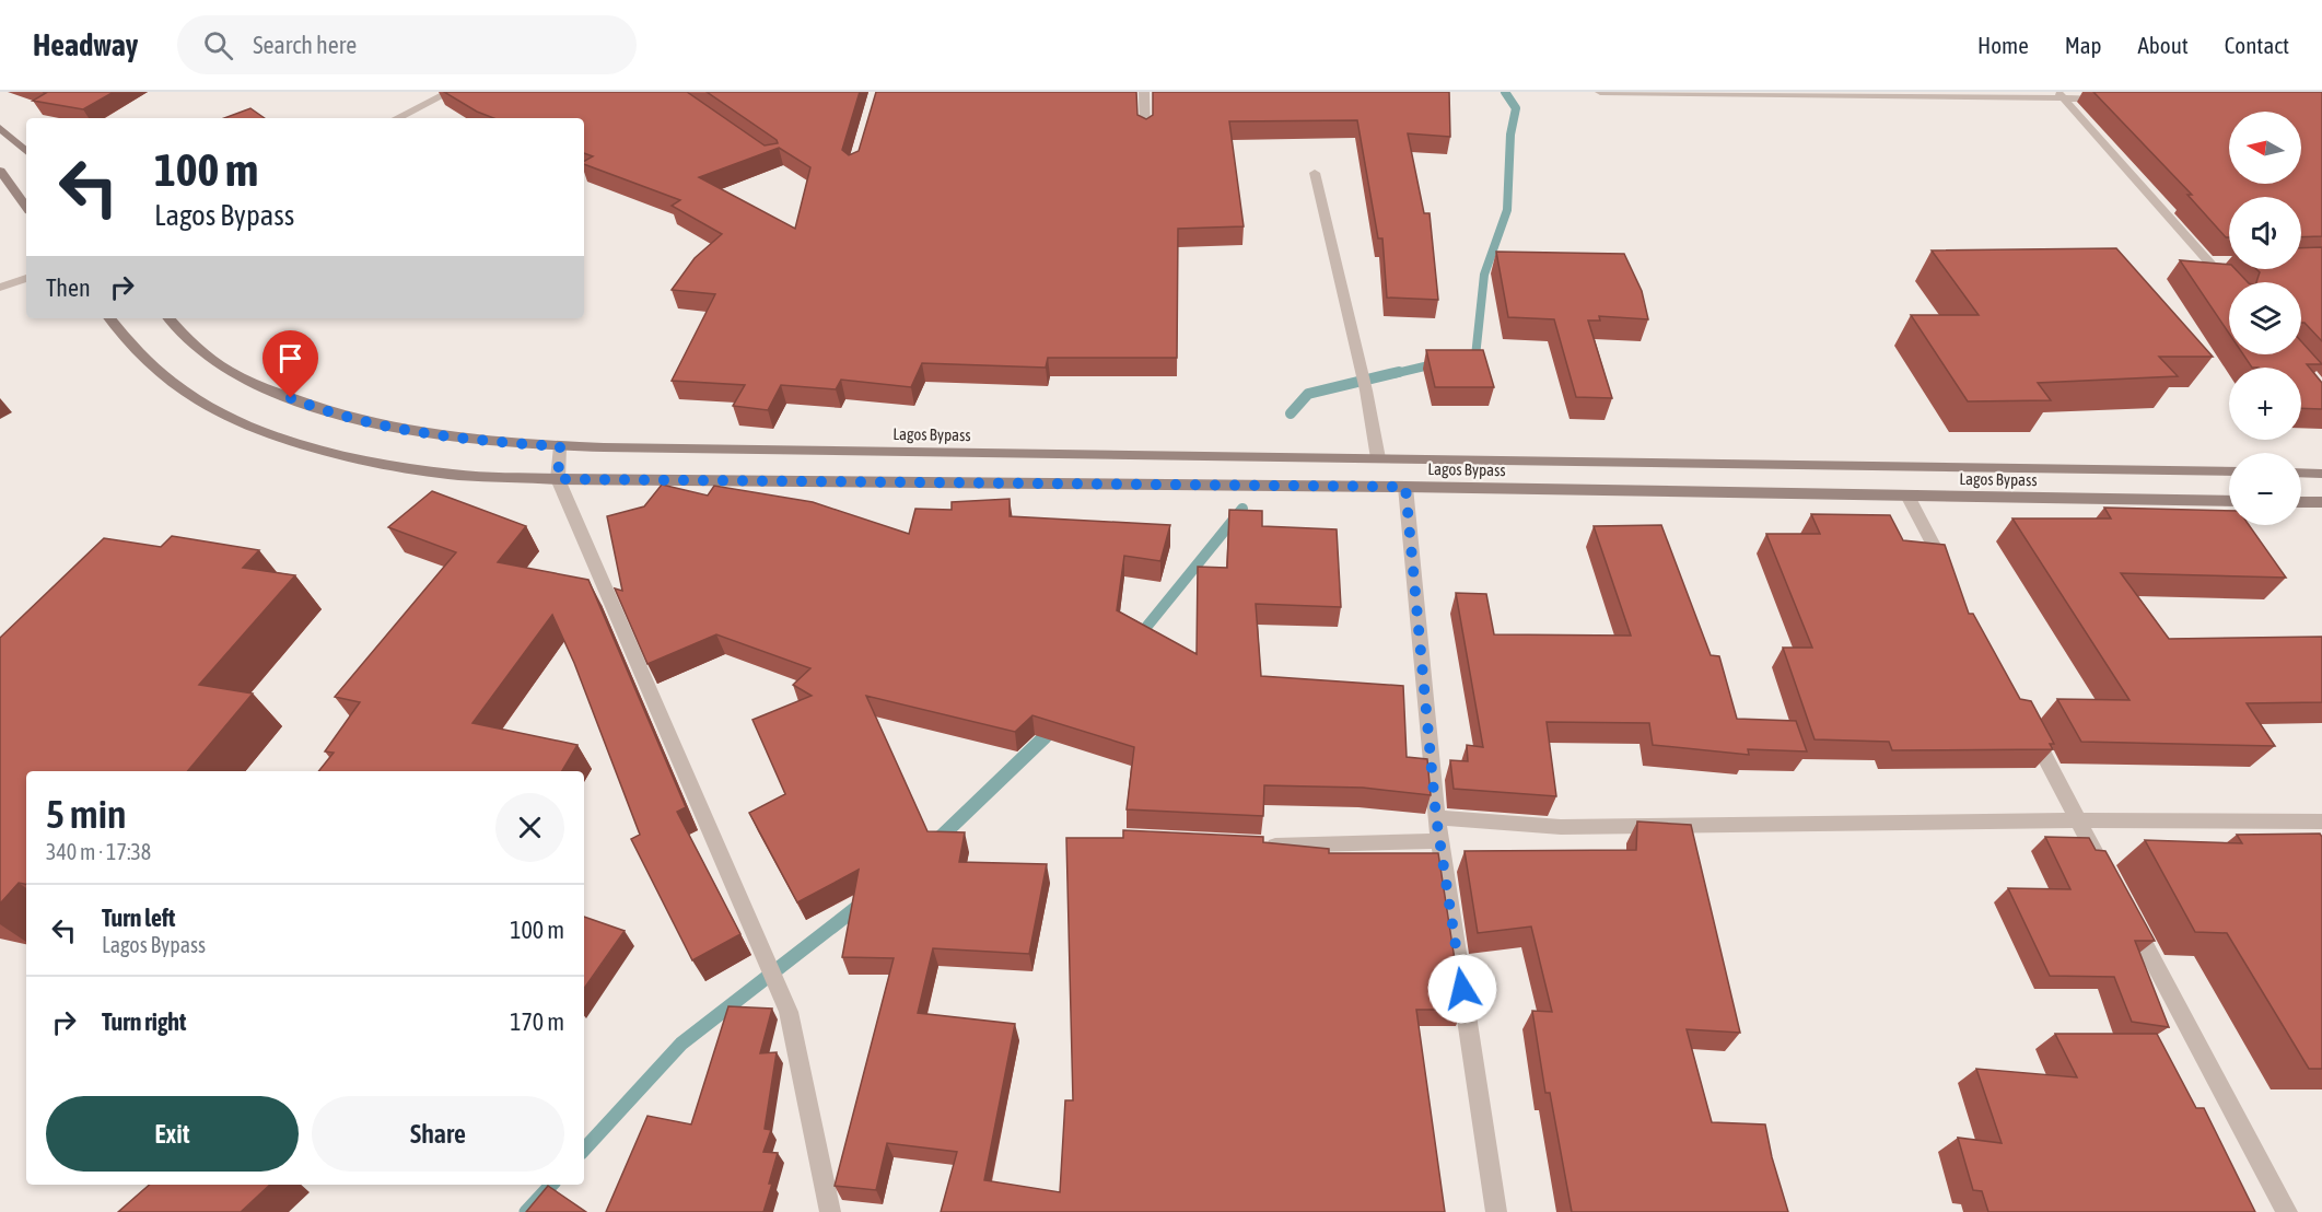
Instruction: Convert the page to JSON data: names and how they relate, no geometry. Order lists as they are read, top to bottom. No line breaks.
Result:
{"streets":{"main road":["Lagos Bypass"]},"north":"left","page":{"header":"Headway","search":"Search here","nav":["Home","Map","About","Contact"],"map_buttons":["+","−"],"turn":["100 m","Lagos Bypass"],"then":"Then","heading":["5 min","340 m · 17:38"],"list":[{"name":"Turn left","note":"Lagos Bypass","value":"100 m"},{"name":"Turn right","value":"170 m"}],"buttons":["Exit","Share"]}}
